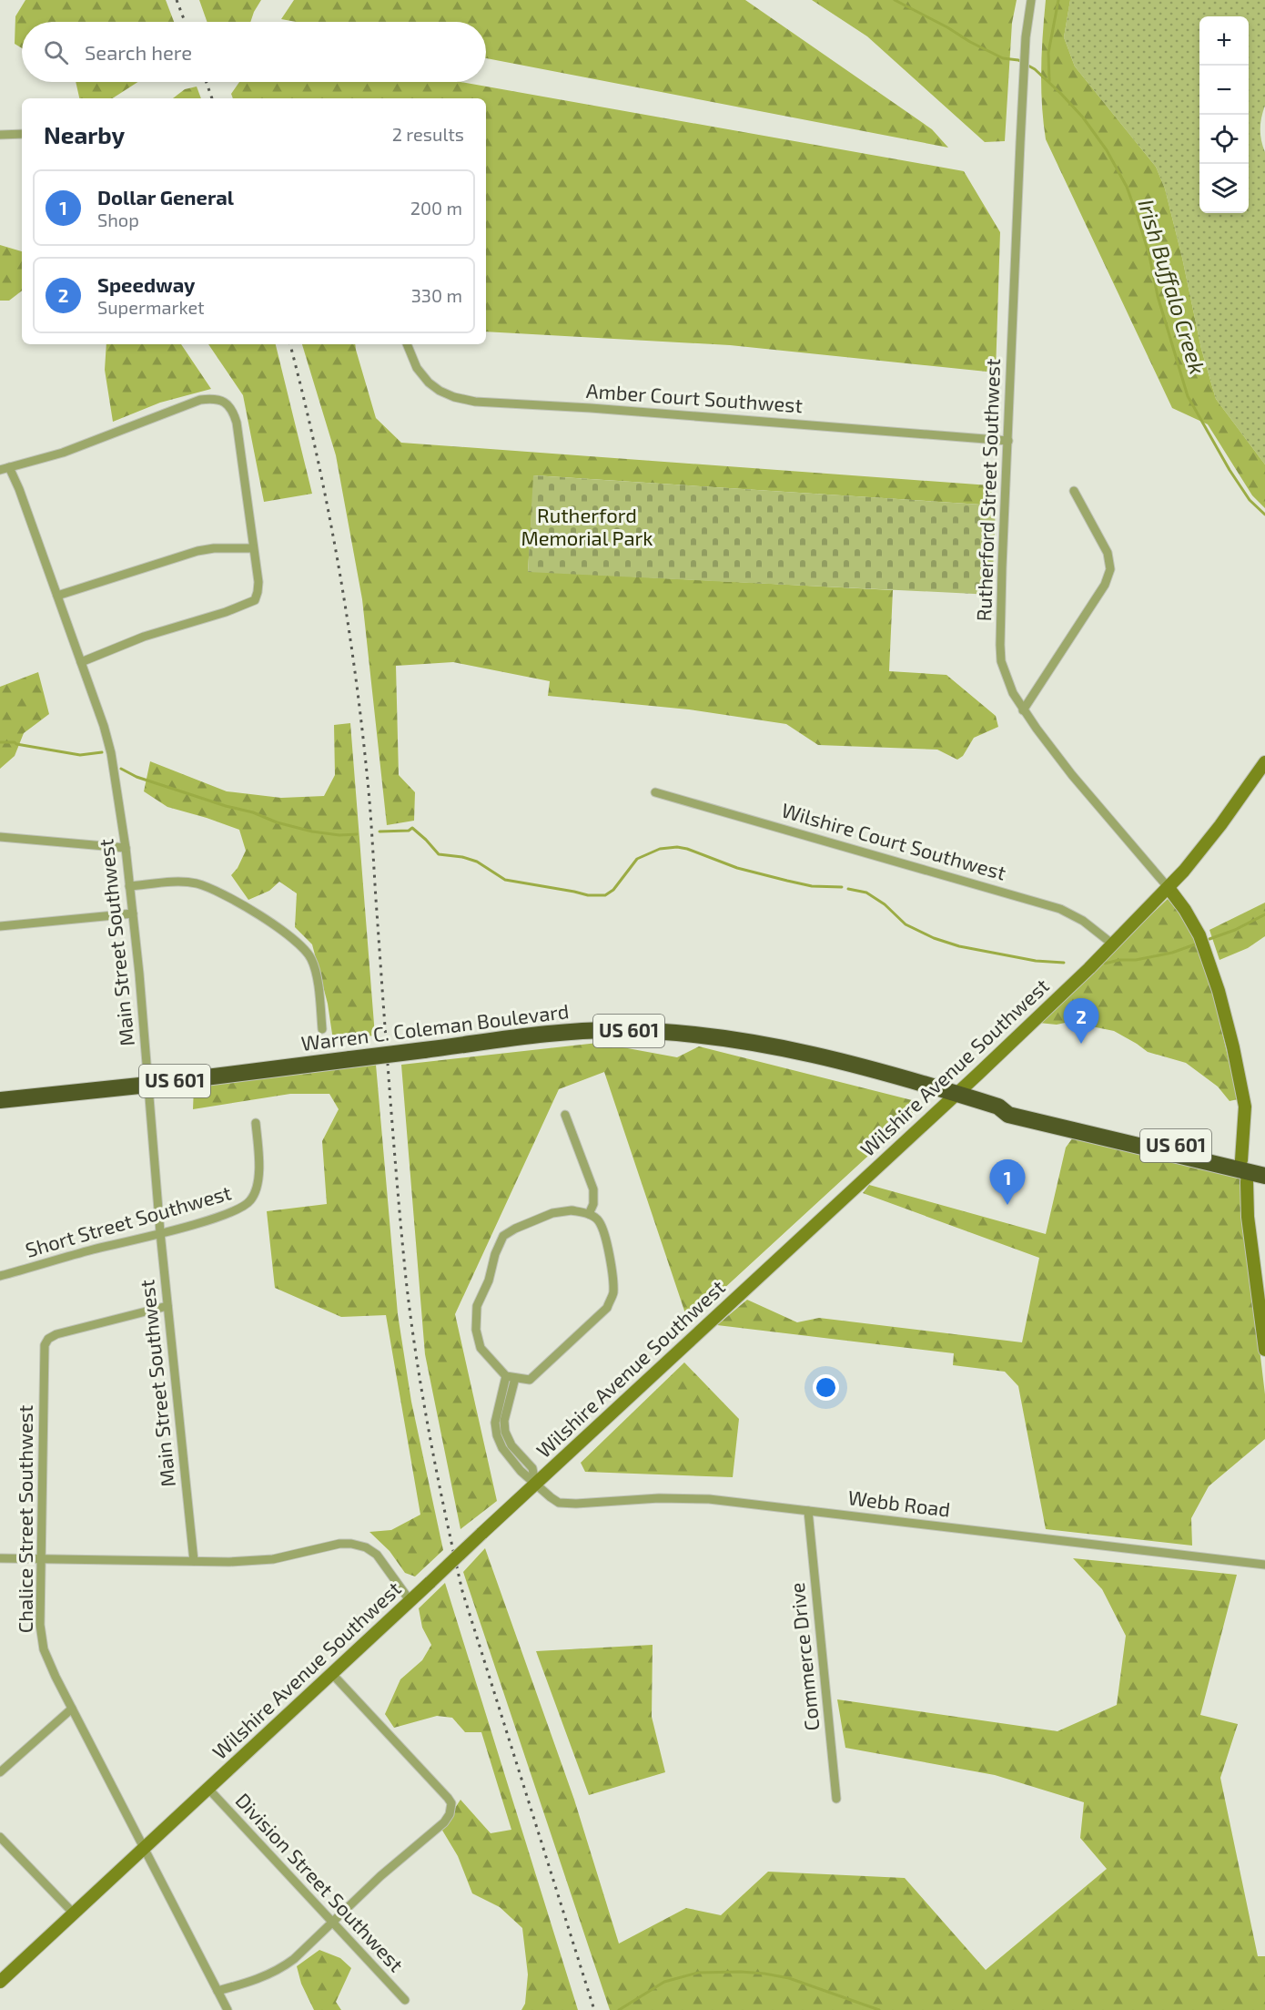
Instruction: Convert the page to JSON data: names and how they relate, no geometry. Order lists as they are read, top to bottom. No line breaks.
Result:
{"streets":{"highway":["Warren C. Coleman Boulevard","US 601"],"street":["Amber Court Southwest","Rutherford Street Southwest","Wilshire Court Southwest","Main Street Southwest","Wilshire Avenue Southwest","Short Street Southwest","Webb Road","Chalice Street Southwest","Commerce Drive","Division Street Southwest"]},"crossings":[["Amber Court Southwest","Rutherford Street Southwest"],["Rutherford Street Southwest","Wilshire Avenue Southwest"],["Wilshire Court Southwest","Wilshire Avenue Southwest"],["Main Street Southwest","Warren C. Coleman Boulevard"],["Main Street Southwest","Short Street Southwest"],["Main Street Southwest","Chalice Street Southwest"],["Warren C. Coleman Boulevard","Wilshire Avenue Southwest"],["Wilshire Avenue Southwest","Webb Road"],["Wilshire Avenue Southwest","Chalice Street Southwest"],["Wilshire Avenue Southwest","Division Street Southwest"],["Webb Road","Commerce Drive"]],"water":["Irish Buffalo Creek"],"parks":["Rutherford Memorial Park"],"page":{"map_buttons":["+","−"],"search":"Search here","heading":["Nearby","2 results"],"list":[{"mark":"1","name":"Dollar General","note":"Shop","value":"200 m"},{"mark":"2","name":"Speedway","note":"Supermarket","value":"330 m"}],"pins":["2","1"]}}
